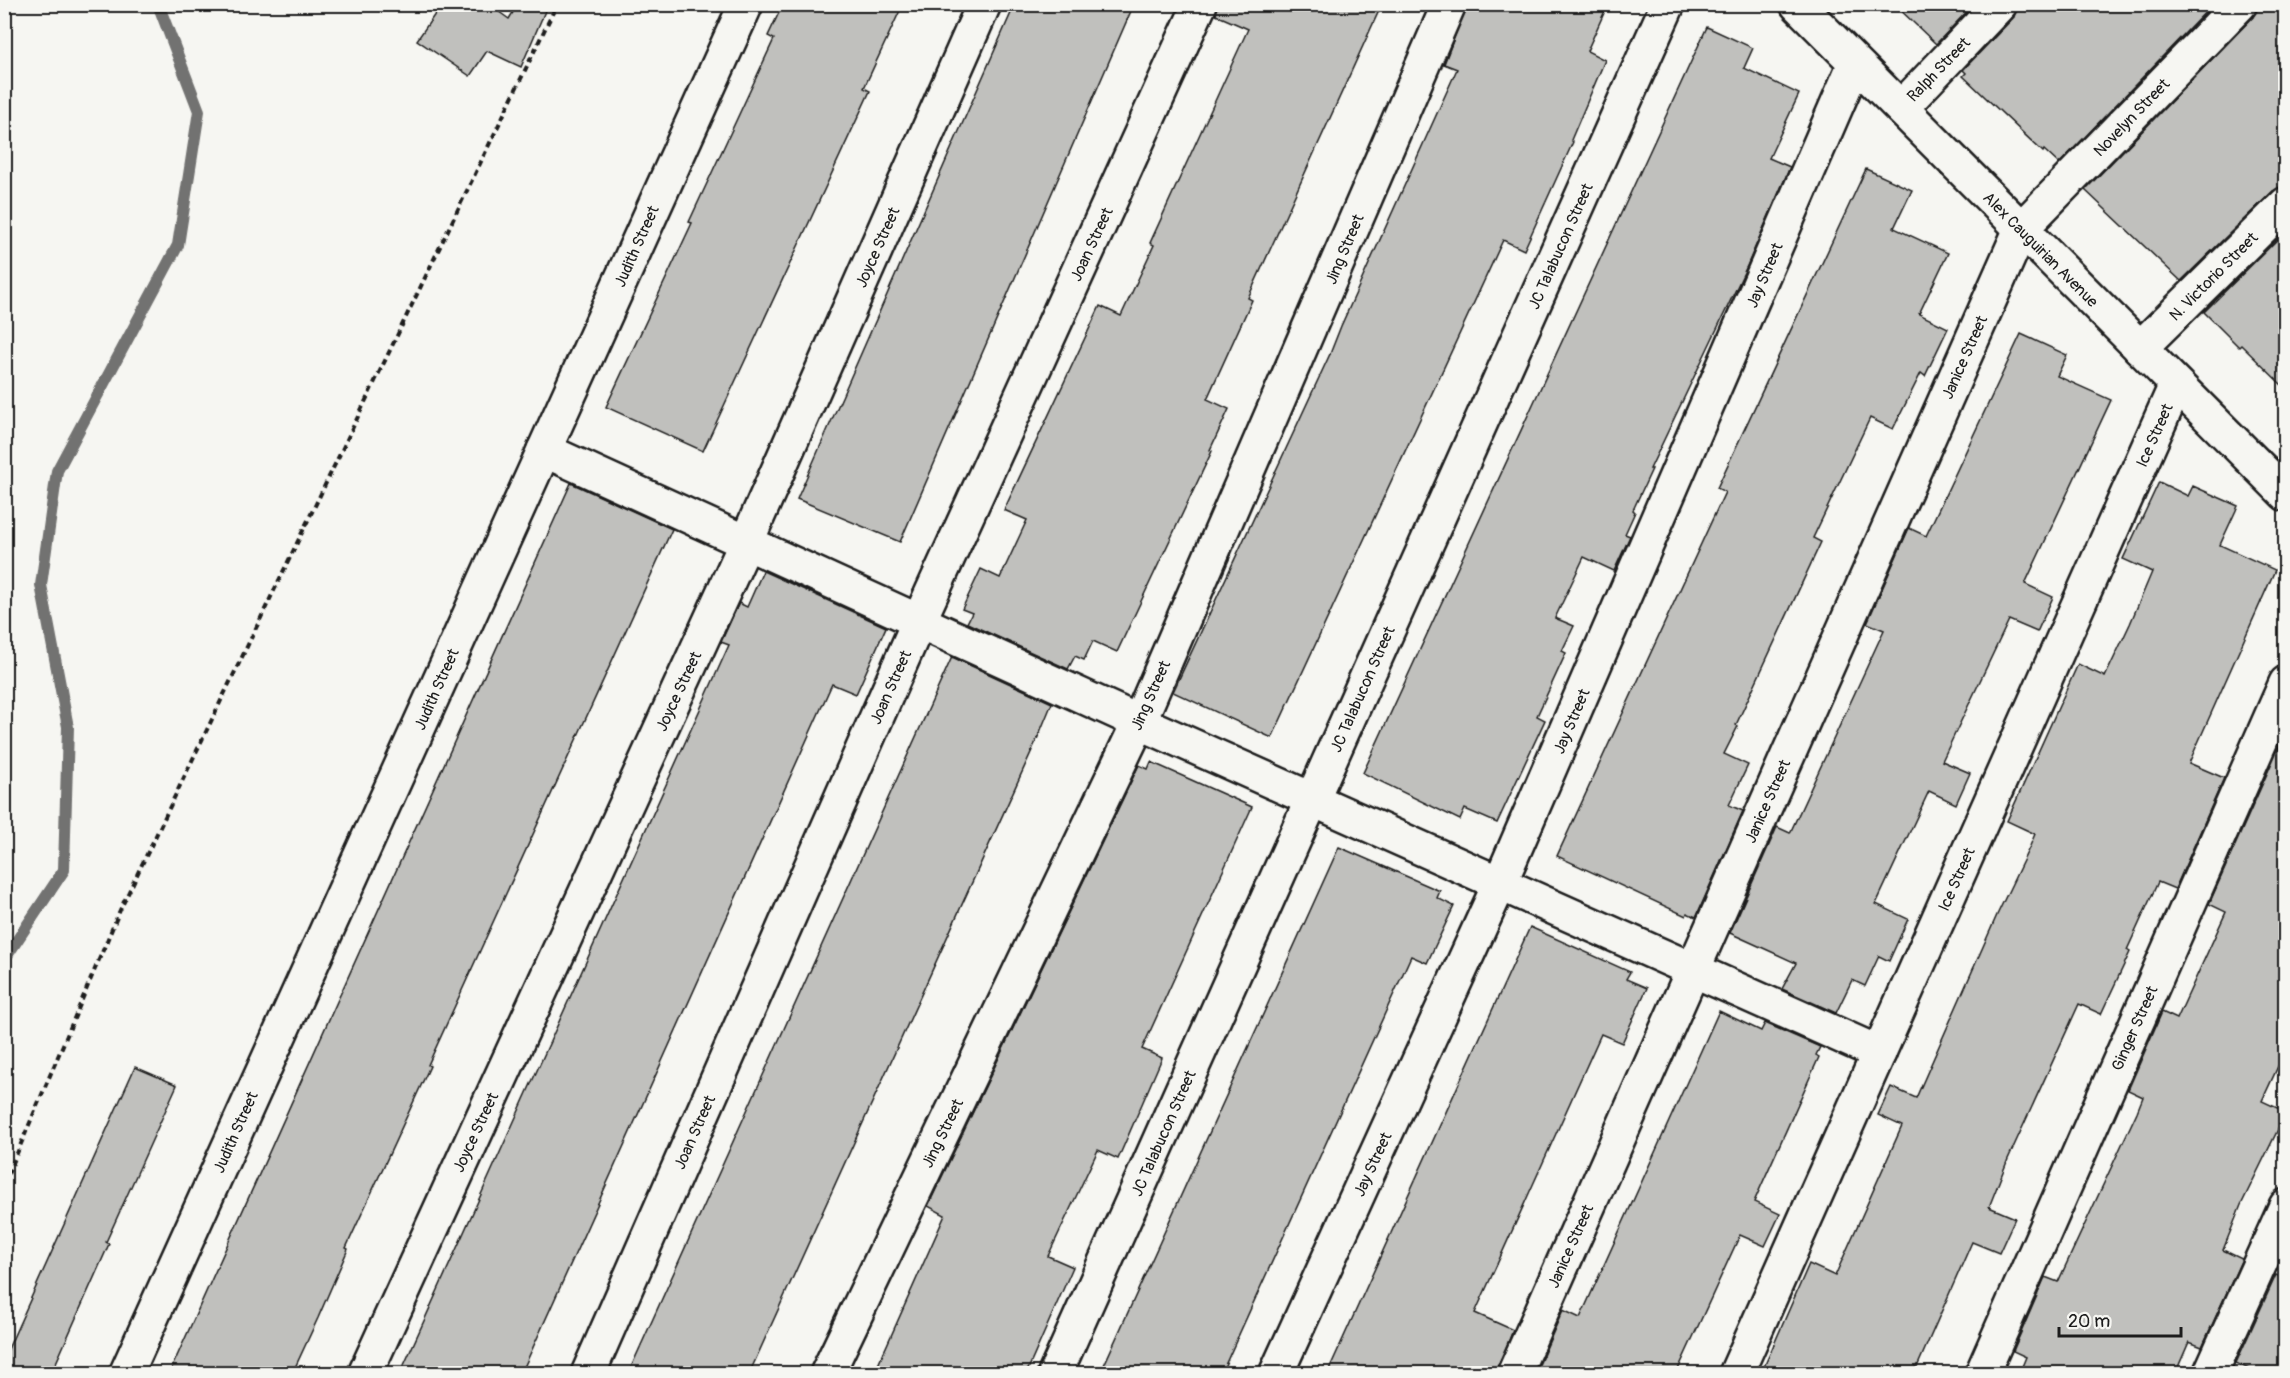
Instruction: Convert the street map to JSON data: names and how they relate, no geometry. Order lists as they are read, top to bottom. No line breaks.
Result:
{"streets":{"street":["Ralph Street","Novelyn Street","Joan Street","Judith Street","JC Talabucon Street","Joyce Street","Jing Street","Alex Cauguirian Avenue","Jay Street","N. Victorio Street","Janice Street","Ice Street","Ginger Street"]},"crossings":[["Ralph Street","Alex Cauguirian Avenue"],["Novelyn Street","Alex Cauguirian Avenue"],["Novelyn Street","Janice Street"],["Alex Cauguirian Avenue","Jay Street"],["Alex Cauguirian Avenue","N. Victorio Street"],["Alex Cauguirian Avenue","Janice Street"],["Alex Cauguirian Avenue","Ice Street"]],"scale_bar":"20 m"}
